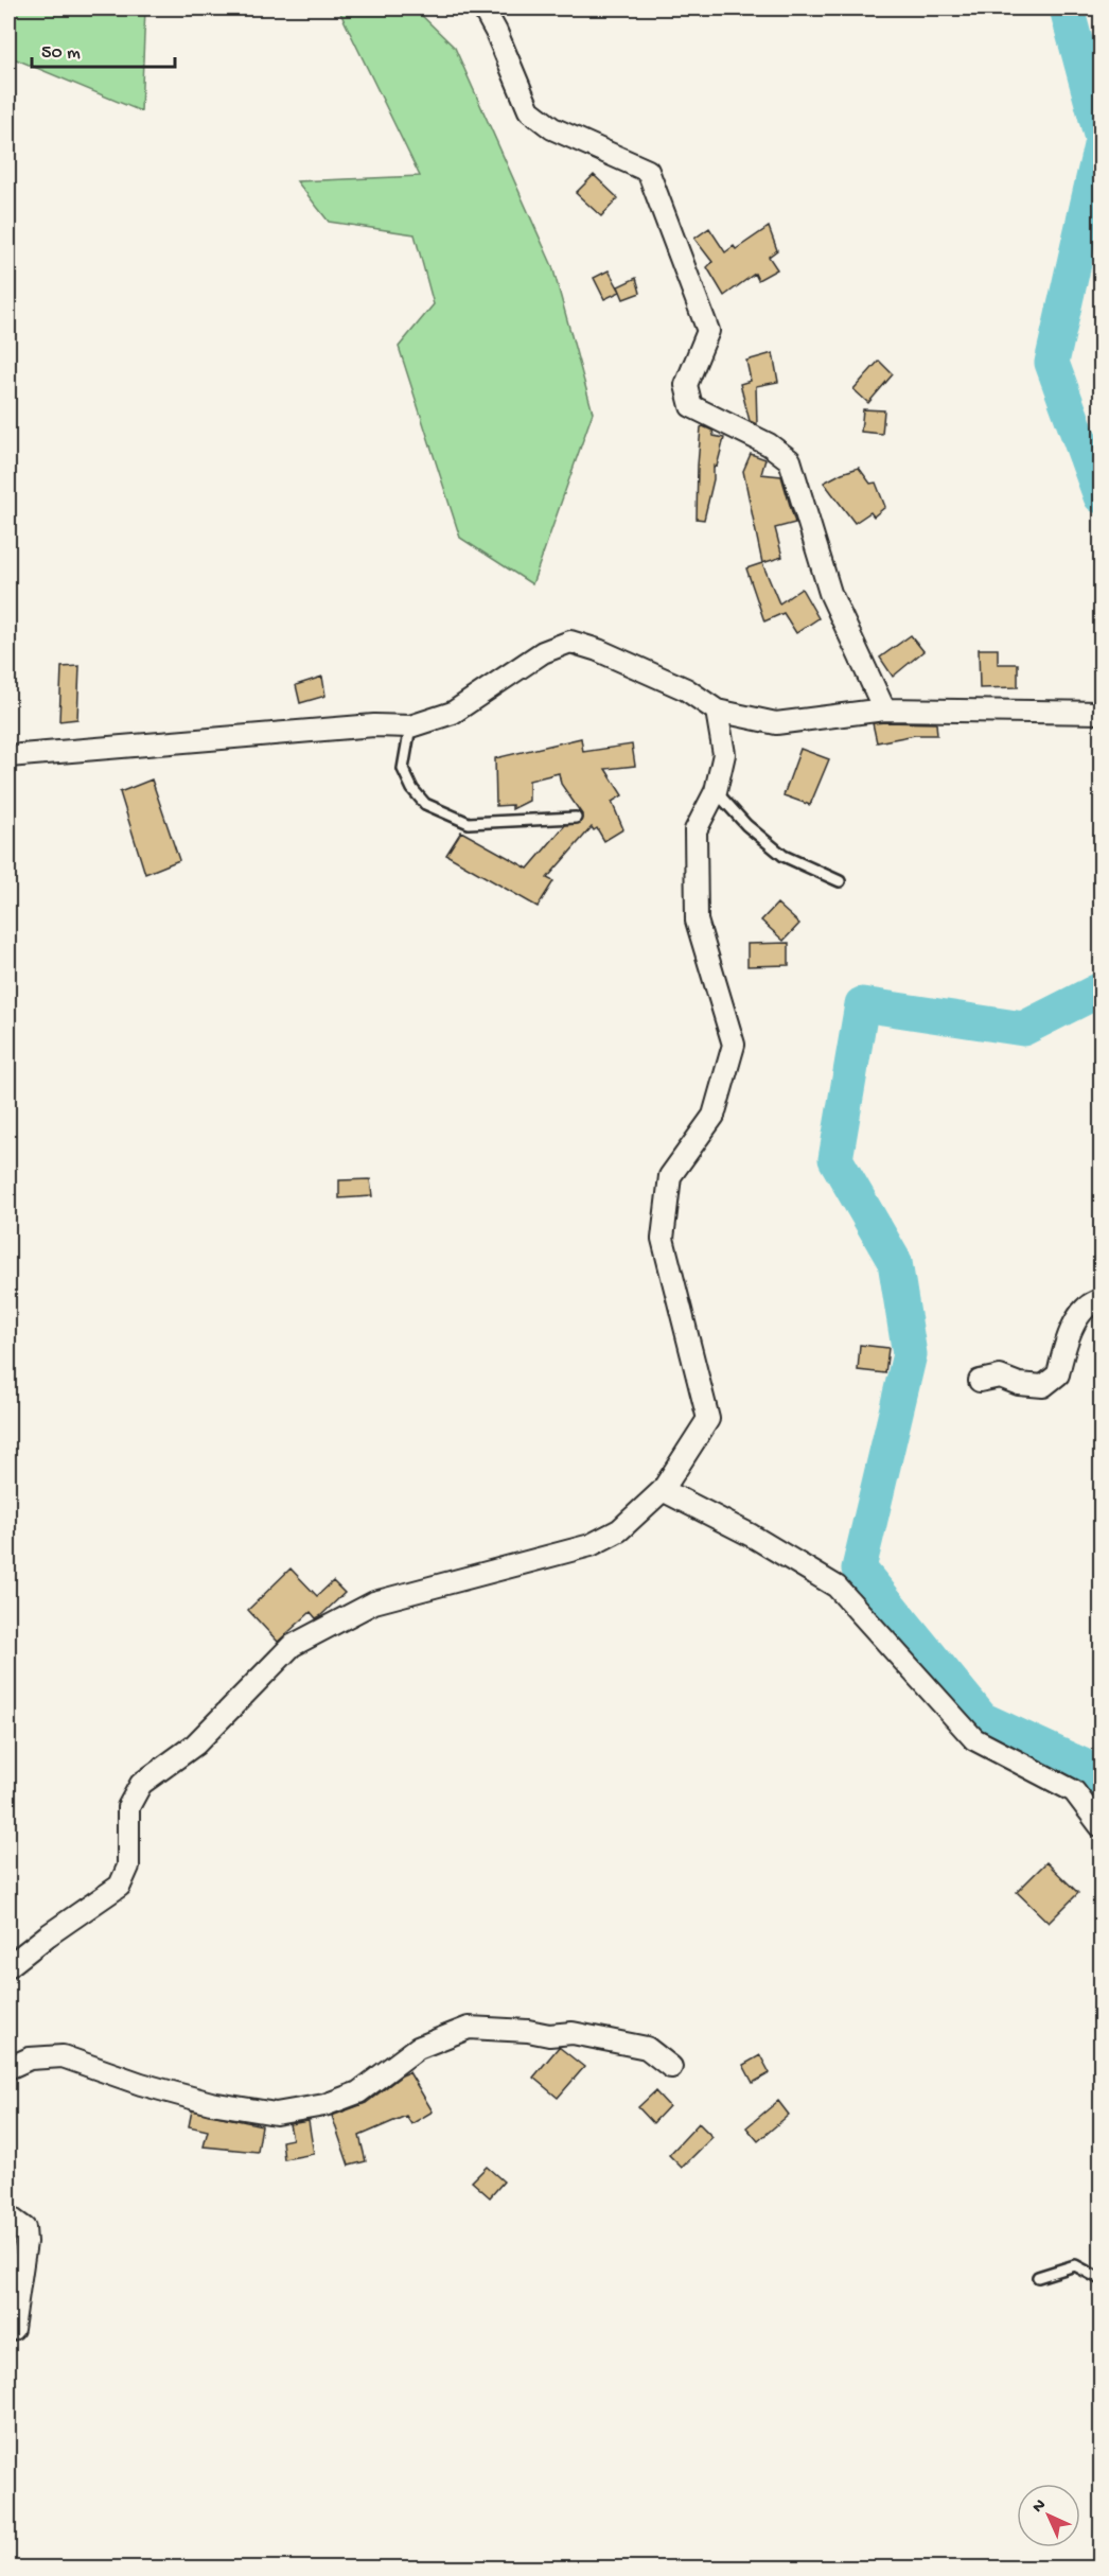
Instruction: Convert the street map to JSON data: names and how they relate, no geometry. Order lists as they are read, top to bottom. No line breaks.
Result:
{"scale_bar":"50 m","north":"top left"}
